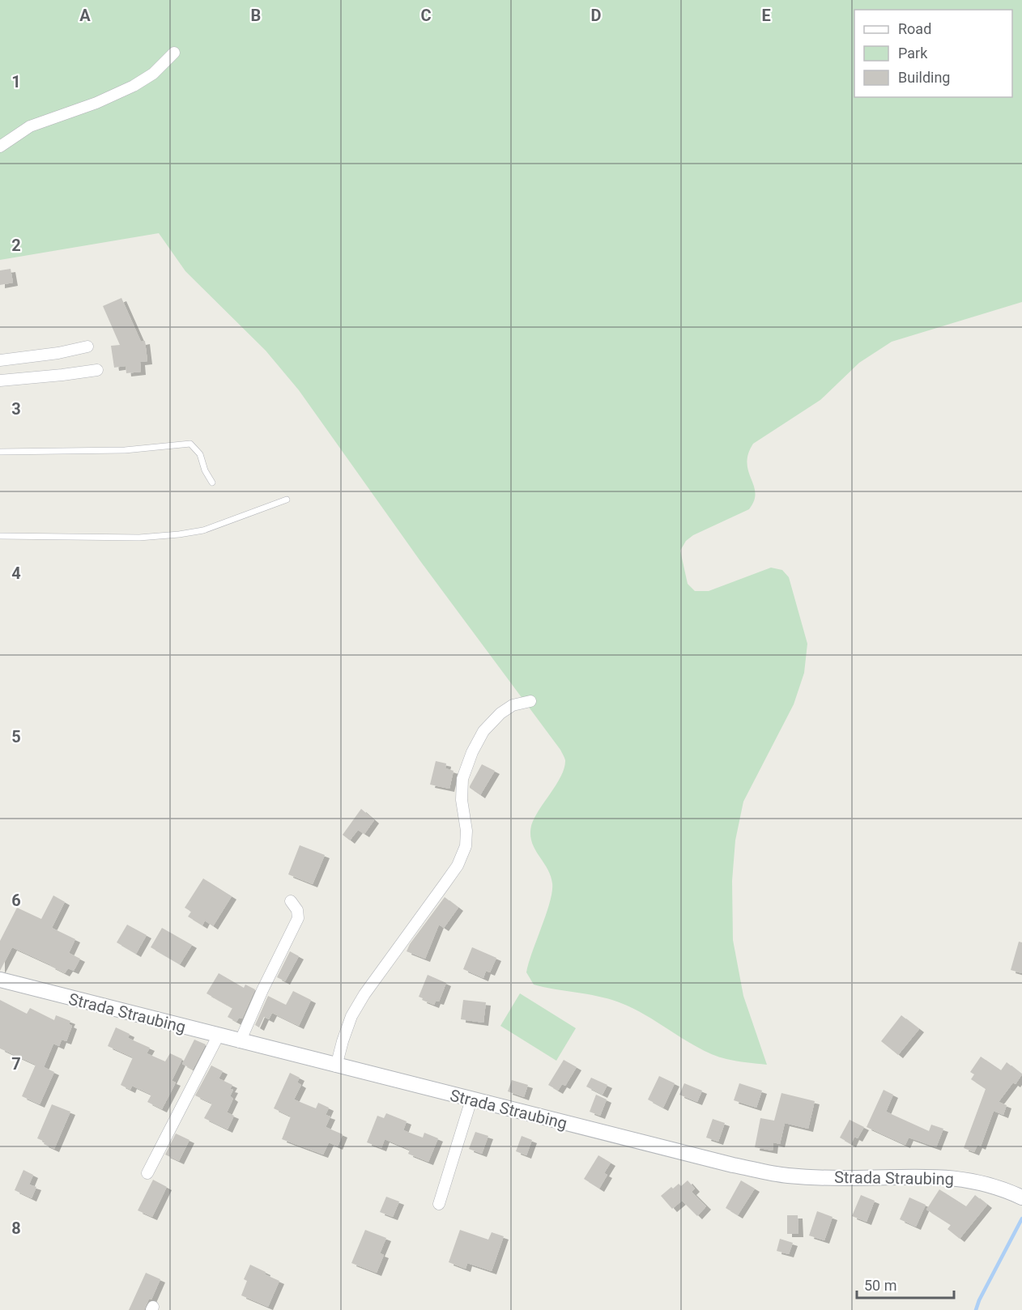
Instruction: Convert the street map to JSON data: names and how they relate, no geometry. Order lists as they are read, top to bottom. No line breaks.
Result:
{"streets":{"main road":["Strada Straubing"]},"legend":["Road","Park","Building"],"scale_bar":"50 m","grid":{"columns":["A","B","C","D","E"],"rows":["1","2","3","4","5","6","7","8"]}}
